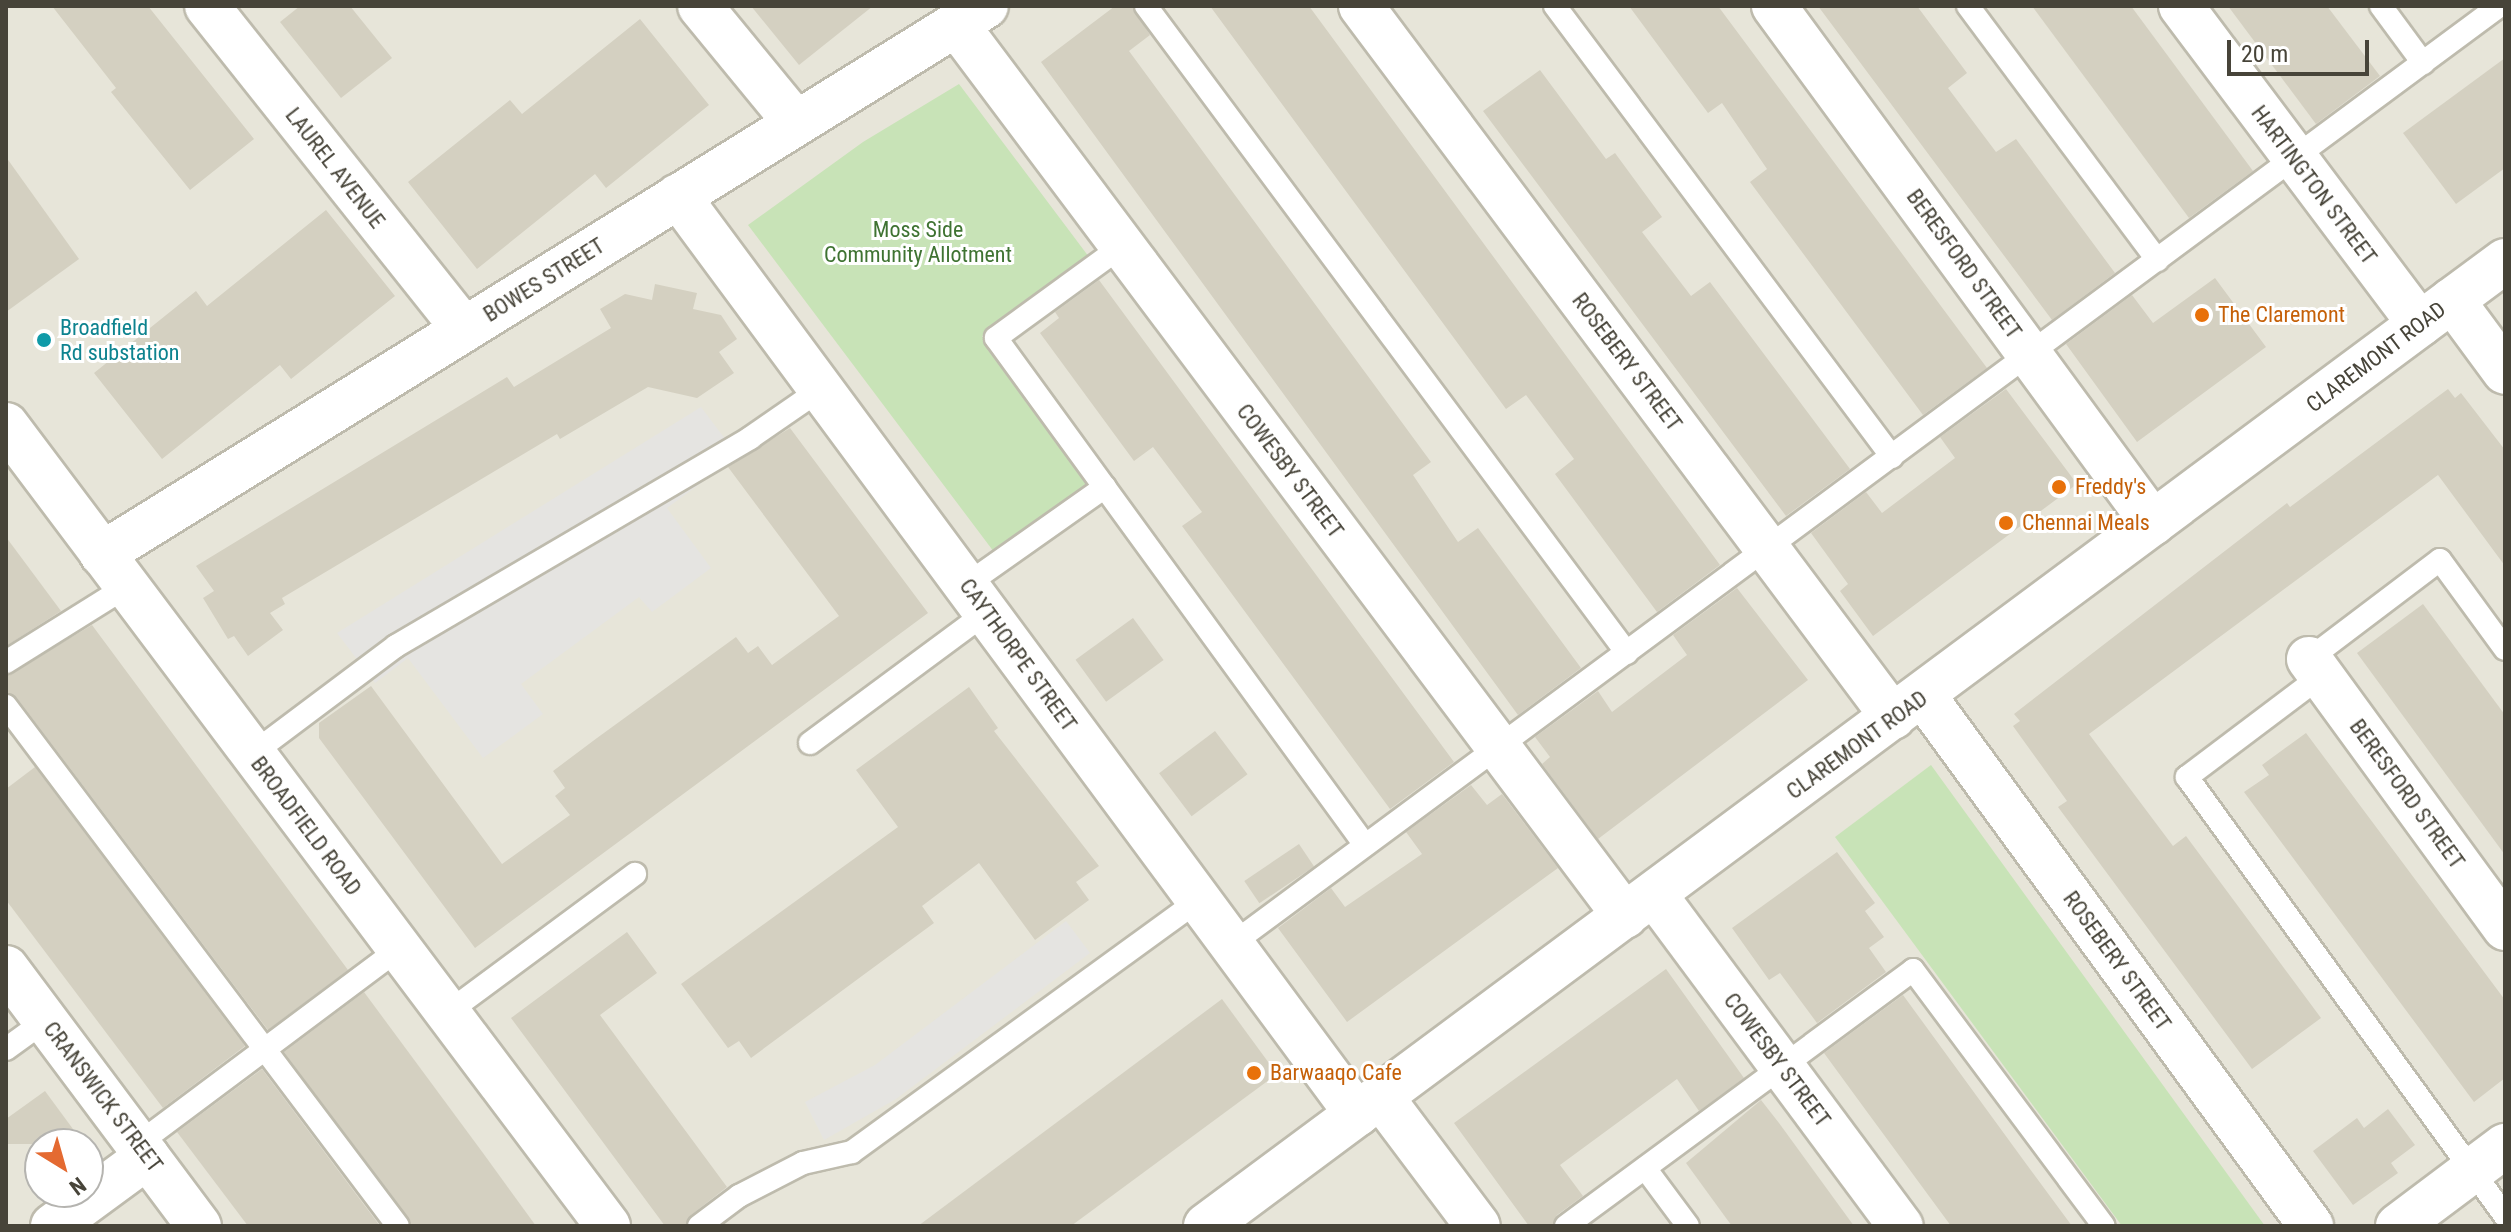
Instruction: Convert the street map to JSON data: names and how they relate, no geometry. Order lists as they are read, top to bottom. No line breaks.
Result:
{"streets":{"street":["LAUREL AVENUE","HARTINGTON STREET","BERESFORD STREET","BOWES STREET","CLAREMONT ROAD","ROSEBERY STREET","COWESBY STREET","CAYTHORPE STREET","BROADFIELD ROAD","CRANSWICK STREET"]},"crossings":[["LAUREL AVENUE","BOWES STREET"],["HARTINGTON STREET","CLAREMONT ROAD"],["BERESFORD STREET","CLAREMONT ROAD"],["BOWES STREET","COWESBY STREET"],["BOWES STREET","CAYTHORPE STREET"],["BOWES STREET","BROADFIELD ROAD"],["CLAREMONT ROAD","ROSEBERY STREET"],["CLAREMONT ROAD","COWESBY STREET"],["CLAREMONT ROAD","CAYTHORPE STREET"]],"parks":["Moss Side Community Allotment"],"places":["The Claremont","Broadfield Rd substation","Freddy's","Chennai Meals","Barwaaqo Cafe"],"scale_bar":"20 m","north":"bottom right"}
